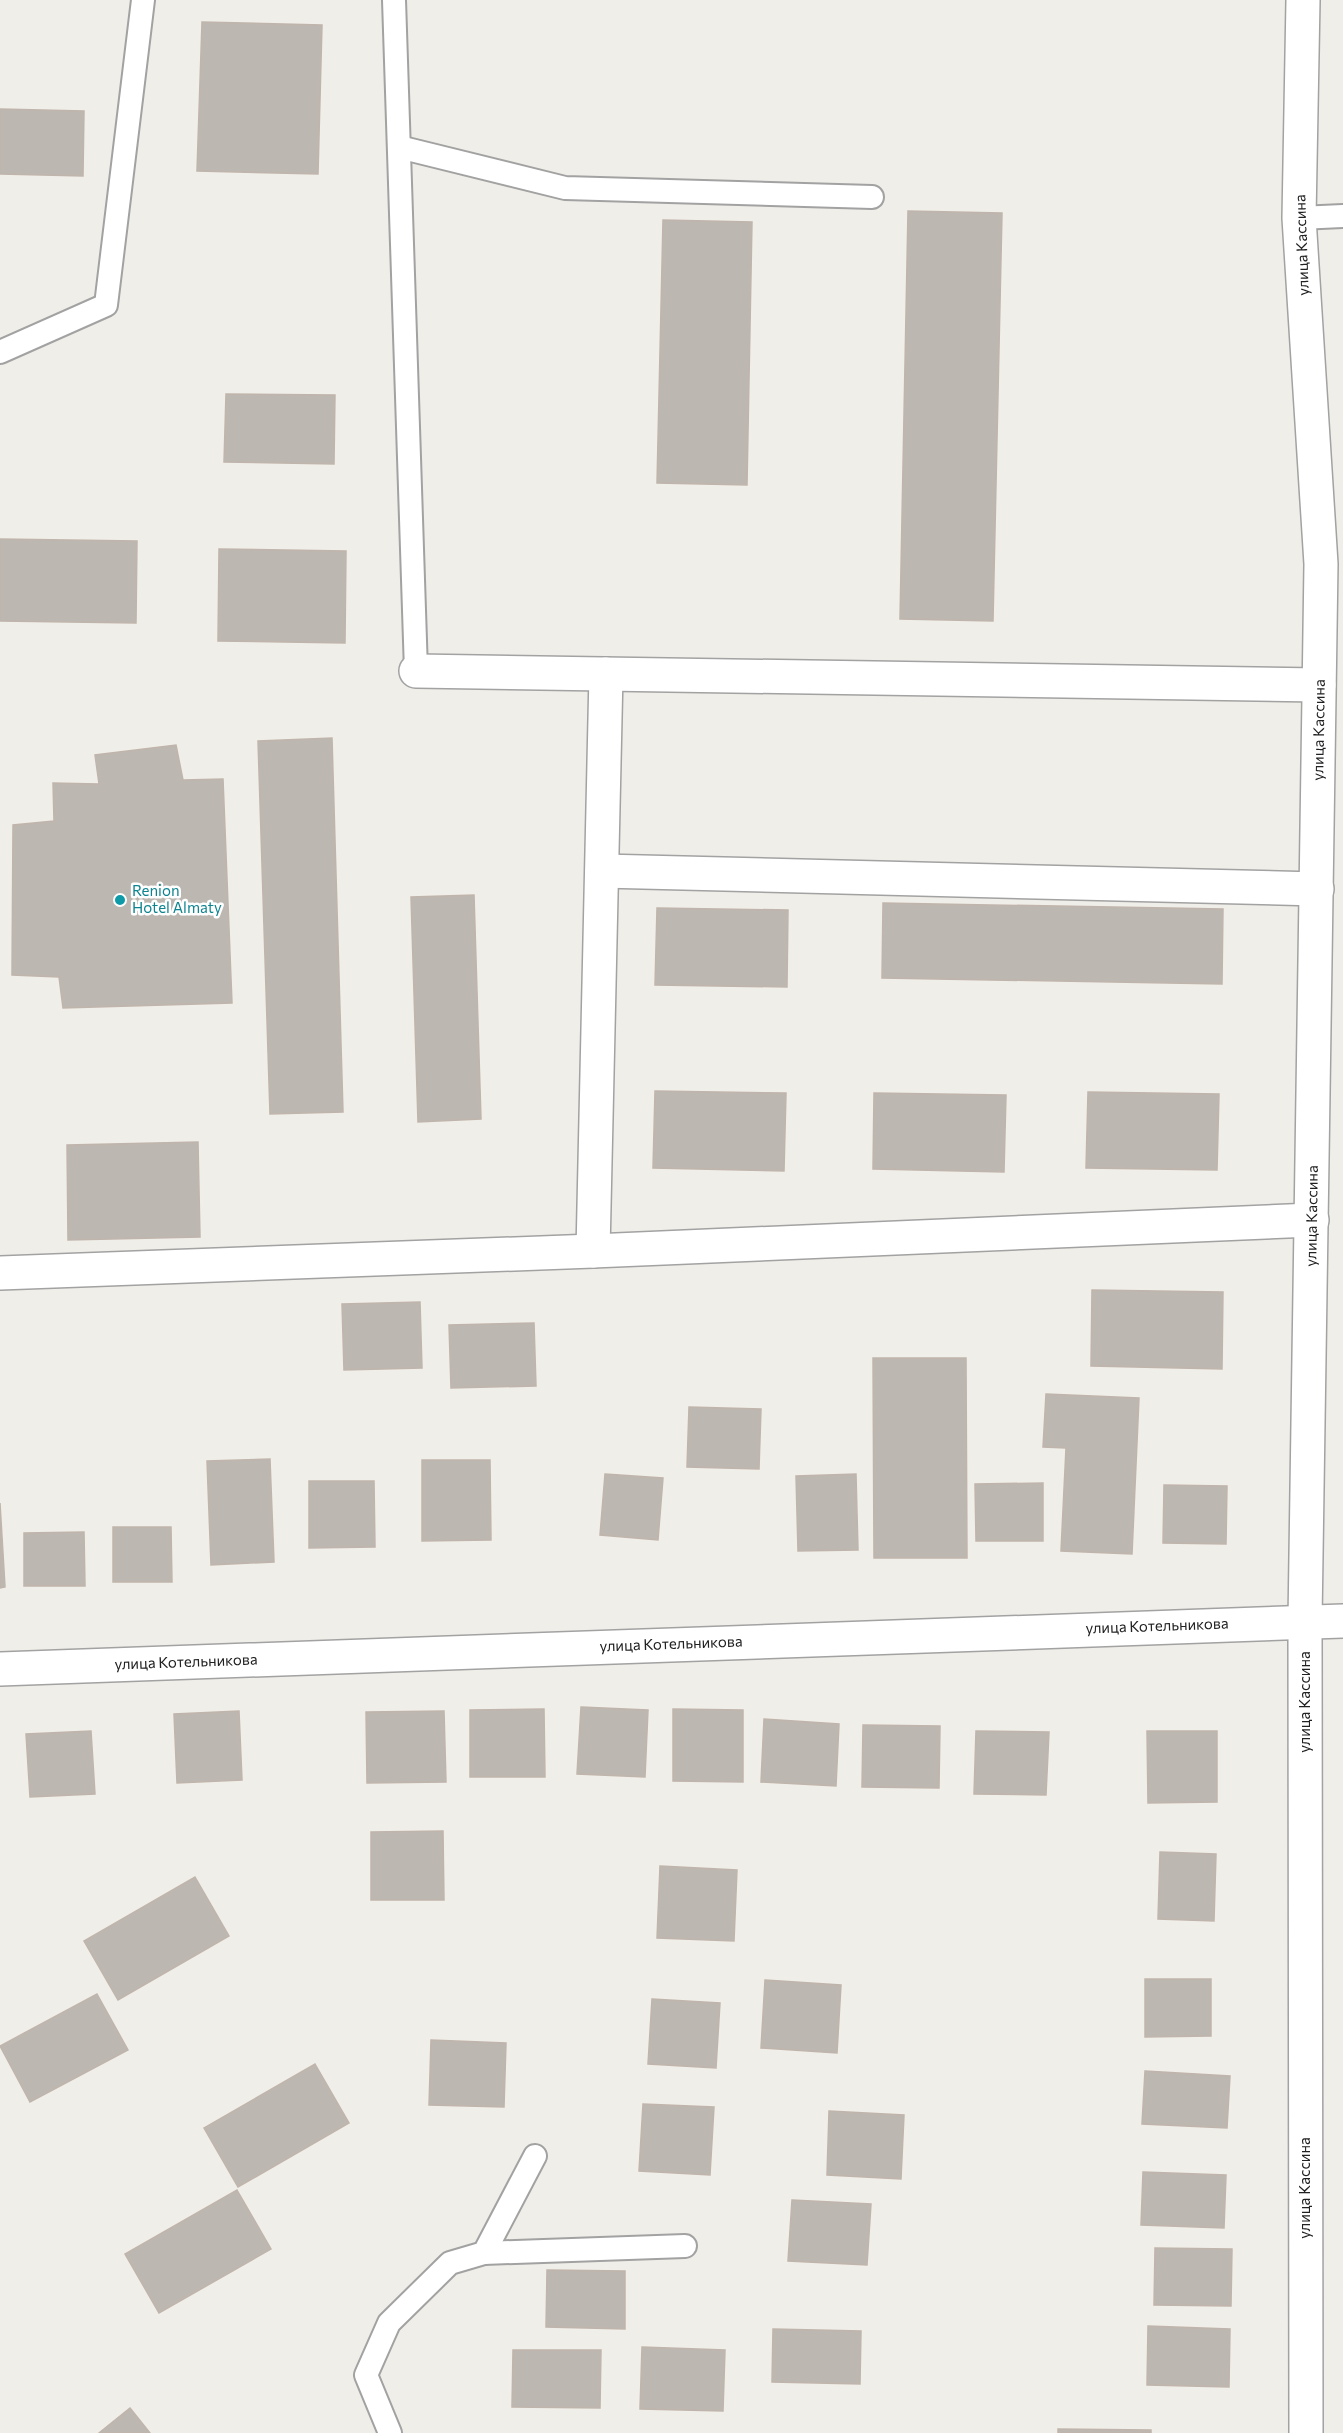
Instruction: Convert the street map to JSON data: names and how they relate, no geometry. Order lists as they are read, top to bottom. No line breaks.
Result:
{"streets":{"street":["улица Кассина","улица Котельникова"]},"crossings":[["улица Кассина","улица Котельникова"]],"places":["Renion Hotel Almaty"]}
